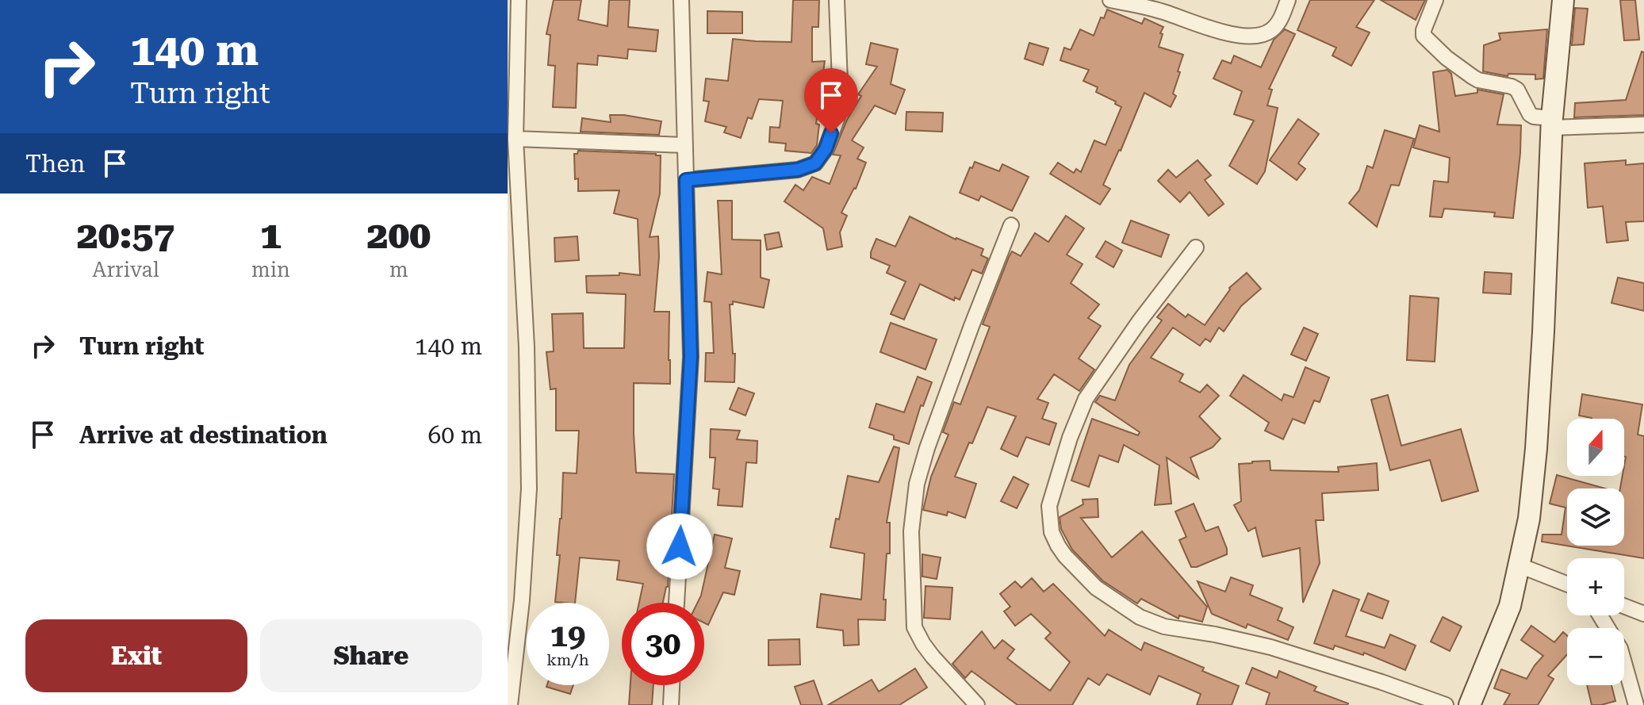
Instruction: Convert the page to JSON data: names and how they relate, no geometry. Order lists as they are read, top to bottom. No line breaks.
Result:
{"north":"top","page":{"turn":["140 m","Turn right"],"then":"Then","eta":["20:57","Arrival","1","min","200","m"],"list":[{"name":"Turn right","value":"140 m"},{"name":"Arrive at destination","value":"60 m"}],"map_buttons":["+","−"],"speed":"19 km/h","limit":"30","buttons":["Exit","Share"]}}
